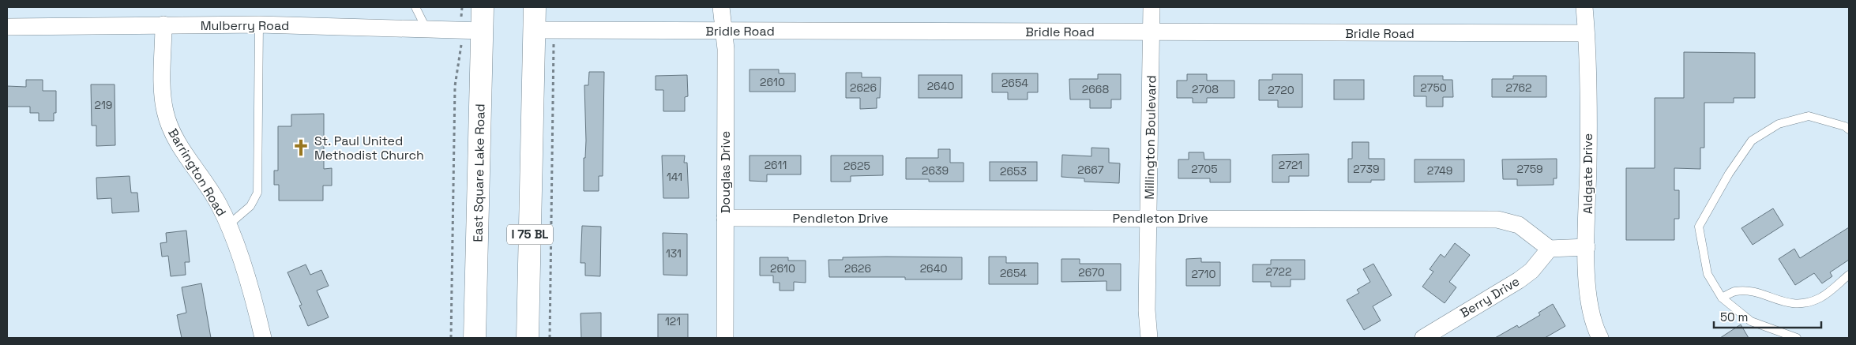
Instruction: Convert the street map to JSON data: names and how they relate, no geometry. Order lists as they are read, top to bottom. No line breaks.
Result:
{"streets":{"highway":["East Square Lake Road","I 75 BL"],"street":["Mulberry Road","Bridle Road","Millington Boulevard","Barrington Road","Douglas Drive","Aldgate Drive","Pendleton Drive","Berry Drive"]},"crossings":[["Mulberry Road","Barrington Road"],["Mulberry Road","East Square Lake Road"],["Bridle Road","Millington Boulevard"],["Bridle Road","Douglas Drive"],["Bridle Road","Aldgate Drive"],["Bridle Road","I 75 BL"],["Millington Boulevard","Pendleton Drive"],["Douglas Drive","Pendleton Drive"],["Pendleton Drive","Berry Drive"]],"places":{"church":["St. Paul United Methodist Church"]},"house_numbers":["2610","2654","2640","2626","2750","2762","2668","2708","2720","219","2611","2721","2625","2705","2739","2759","2667","2639","2749","2653","141","131","2610","2626","2640","2722","2670","2654","2710","121"],"scale_bar":"50 m"}
